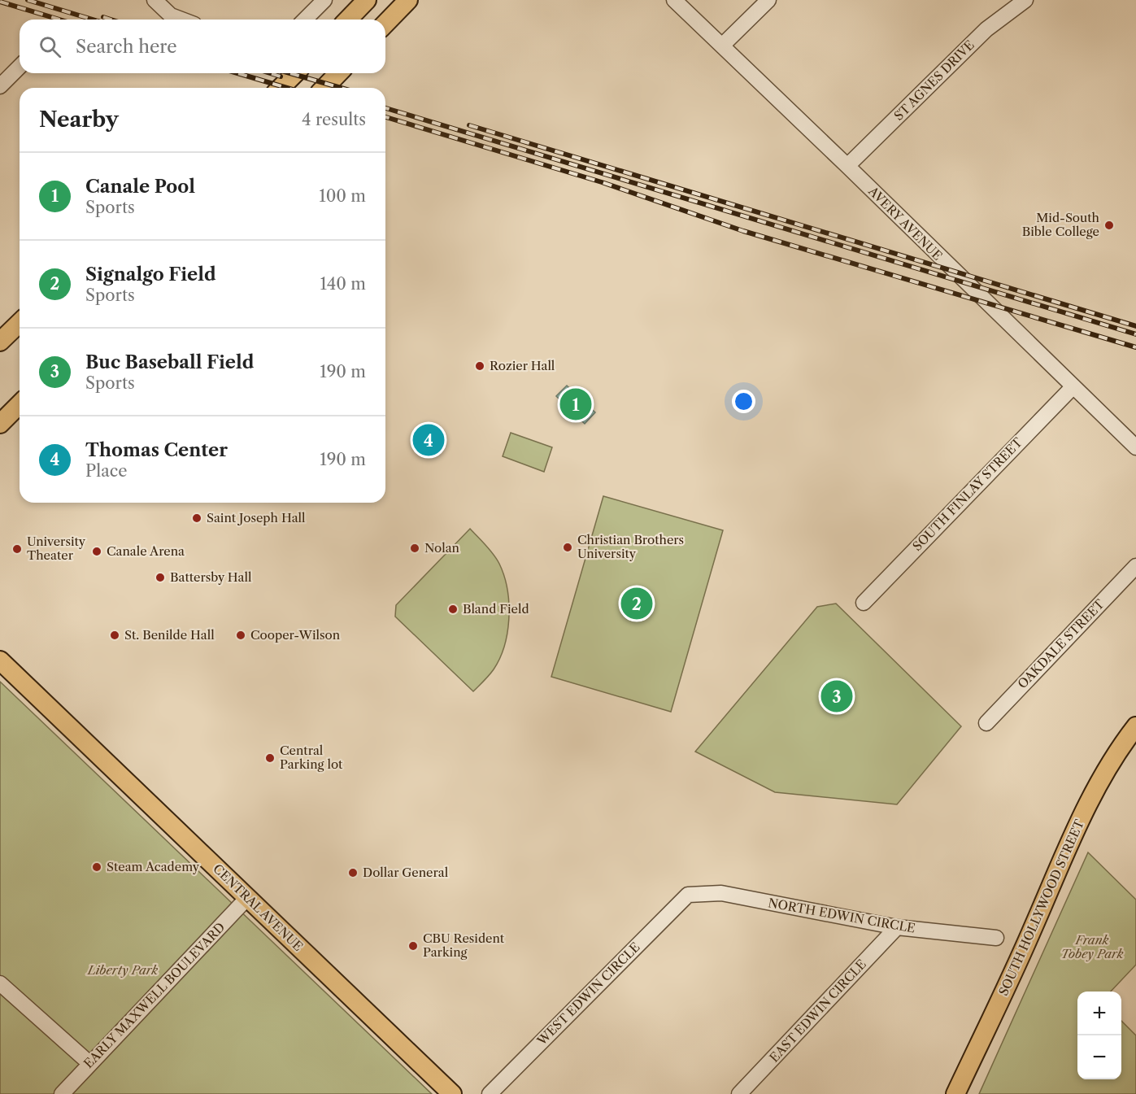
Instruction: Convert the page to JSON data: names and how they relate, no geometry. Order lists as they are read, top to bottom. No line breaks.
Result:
{"streets":{"main road":["CENTRAL AVENUE","SOUTH HOLLYWOOD STREET"],"street":["ST AGNES DRIVE","AVERY AVENUE","SOUTH FINLAY STREET","OAKDALE STREET","NORTH EDWIN CIRCLE","WEST EDWIN CIRCLE","EARLY MAXWELL BOULEVARD","EAST EDWIN CIRCLE"]},"crossings":[["ST AGNES DRIVE","AVERY AVENUE"],["AVERY AVENUE","SOUTH FINLAY STREET"],["CENTRAL AVENUE","EARLY MAXWELL BOULEVARD"],["NORTH EDWIN CIRCLE","WEST EDWIN CIRCLE"],["NORTH EDWIN CIRCLE","EAST EDWIN CIRCLE"]],"parks":["Frank Tobey Park","Liberty Park"],"places":["Mid-South Bible College","Rozier Hall","Saint Joseph Hall","Christian Brothers University","Nolan","University Theater","Canale Arena","Battersby Hall","Bland Field","St. Benilde Hall","Cooper-Wilson","Central Parking lot","Steam Academy","Dollar General","CBU Resident Parking"],"page":{"search":"Search here","heading":["Nearby","4 results"],"list":[{"mark":"1","name":"Canale Pool","note":"Sports","value":"100 m"},{"mark":"2","name":"Signalgo Field","note":"Sports","value":"140 m"},{"mark":"3","name":"Buc Baseball Field","note":"Sports","value":"190 m"},{"mark":"4","name":"Thomas Center","note":"Place","value":"190 m"}],"pins":["1","4","2","3"],"map_buttons":["+","−"]}}
